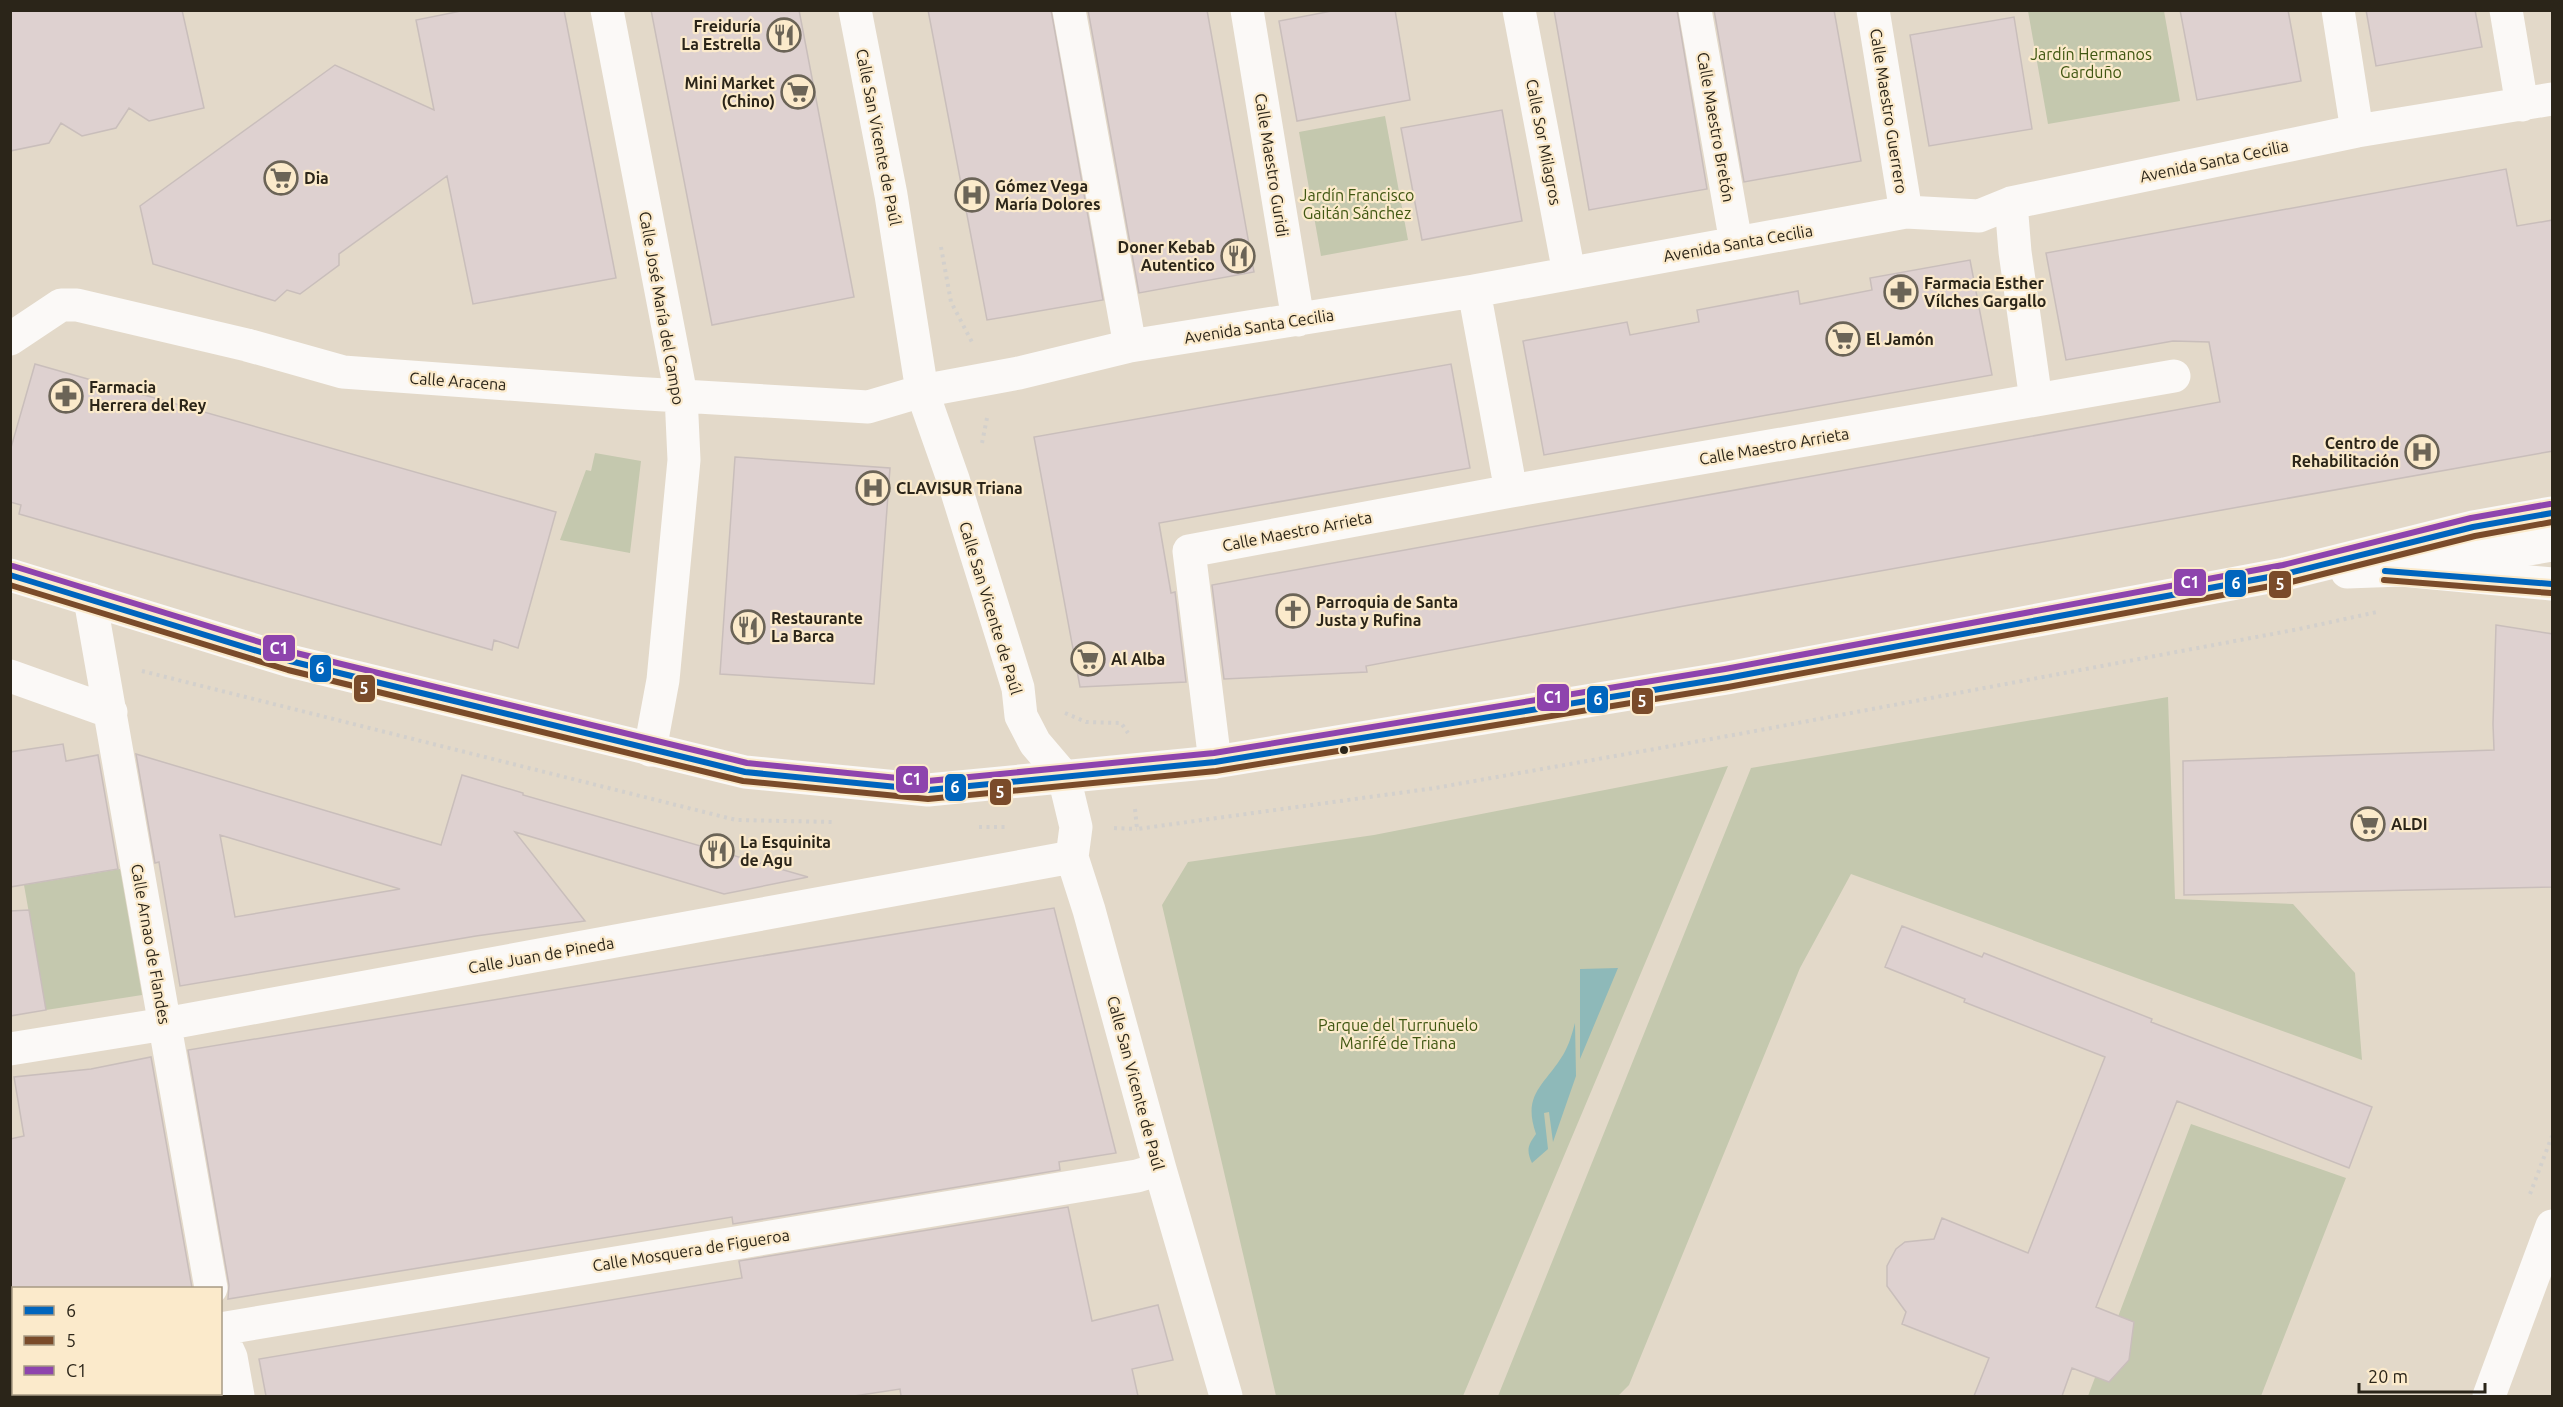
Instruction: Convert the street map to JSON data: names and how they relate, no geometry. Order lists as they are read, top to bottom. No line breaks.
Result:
{"streets":{"street":["Calle Maestro Guerrero","Calle Maestro Bretón","Calle San Vicente de Paúl","Calle Sor Milagros","Avenida Santa Cecilia","Calle Maestro Guridi","Calle José María del Campo","Calle Aracena","Calle Maestro Arrieta","Calle Arnao de Flandes","Calle Juan de Pineda","Calle Mosquera de Figueroa"]},"crossings":[["Calle Maestro Guerrero","Avenida Santa Cecilia"],["Calle Maestro Bretón","Avenida Santa Cecilia"],["Calle San Vicente de Paúl","Avenida Santa Cecilia"],["Calle San Vicente de Paúl","Calle Aracena"],["Calle San Vicente de Paúl","Calle Juan de Pineda"],["Calle San Vicente de Paúl","Calle Mosquera de Figueroa"],["Calle Sor Milagros","Avenida Santa Cecilia"],["Avenida Santa Cecilia","Calle Maestro Guridi"],["Avenida Santa Cecilia","Calle Aracena"],["Calle José María del Campo","Calle Aracena"],["Calle Arnao de Flandes","Calle Juan de Pineda"]],"parks":["Jardín Hermanos Garduño","Jardín Francisco Gaitán Sánchez","Parque del Turruñuelo Marifé de Triana"],"places":{"restaurant":["Freiduría La Estrella","Doner Kebab Autentico","Restaurante La Barca","La Esquinita de Agu"],"supermarket":["Mini Market (Chino)","Dia","El Jamón","Al Alba","ALDI"],"hospital":["Gómez Vega María Dolores","Centro de Rehabilitación","CLAVISUR Triana"],"pharmacy":["Farmacia Esther Vílches Gargallo","Farmacia Herrera del Rey"],"church":["Parroquia de Santa Justa y Rufina"]},"lines":["transit line C1","transit line 6","transit line 5"],"legend":["6","5","C1"],"scale_bar":"20 m"}
